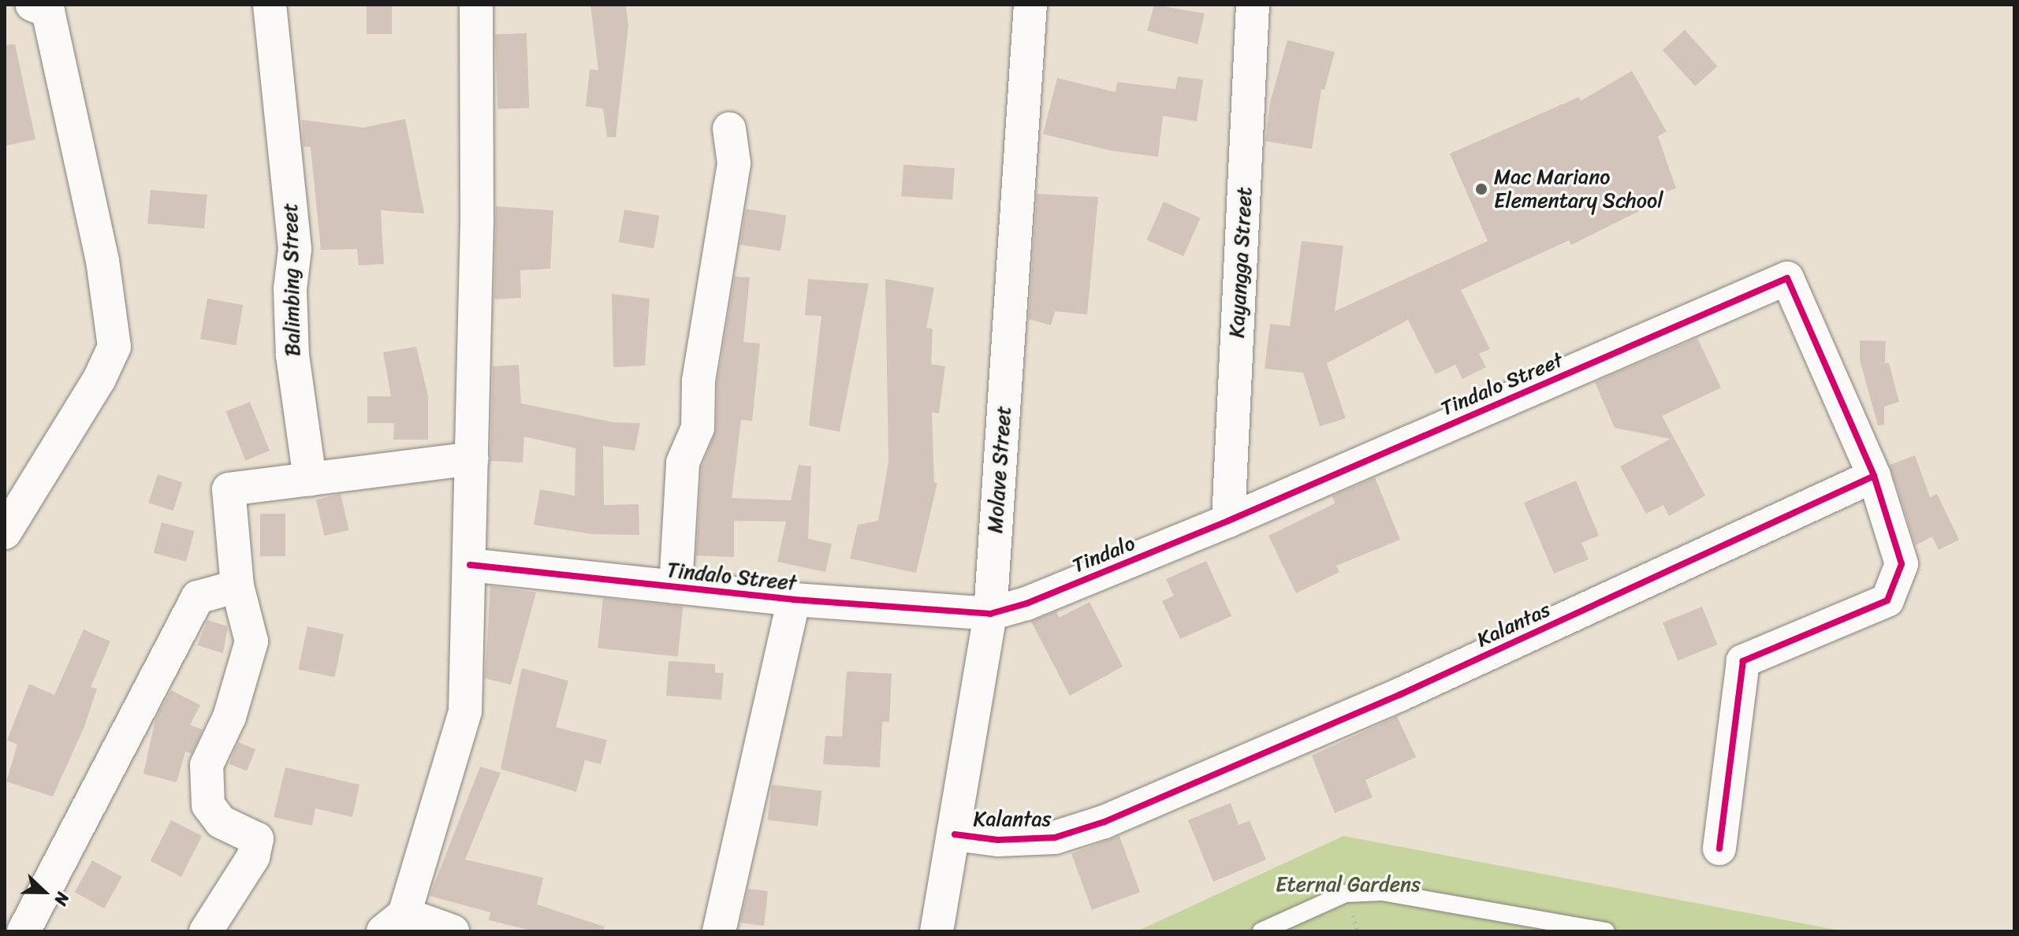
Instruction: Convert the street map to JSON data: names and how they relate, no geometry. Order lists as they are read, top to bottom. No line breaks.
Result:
{"streets":{"street":["Kayangga Street","Balimbing Street","Tindalo Street","Molave Street","Tindalo","Kalantas"]},"crossings":[["Kayangga Street","Tindalo Street"],["Kayangga Street","Tindalo"],["Tindalo Street","Molave Street"],["Tindalo Street","Tindalo"],["Tindalo Street","Kalantas"],["Molave Street","Tindalo"],["Molave Street","Kalantas"]],"parks":["Eternal Gardens"],"places":["Mac Mariano Elementary School"],"north":"right"}
